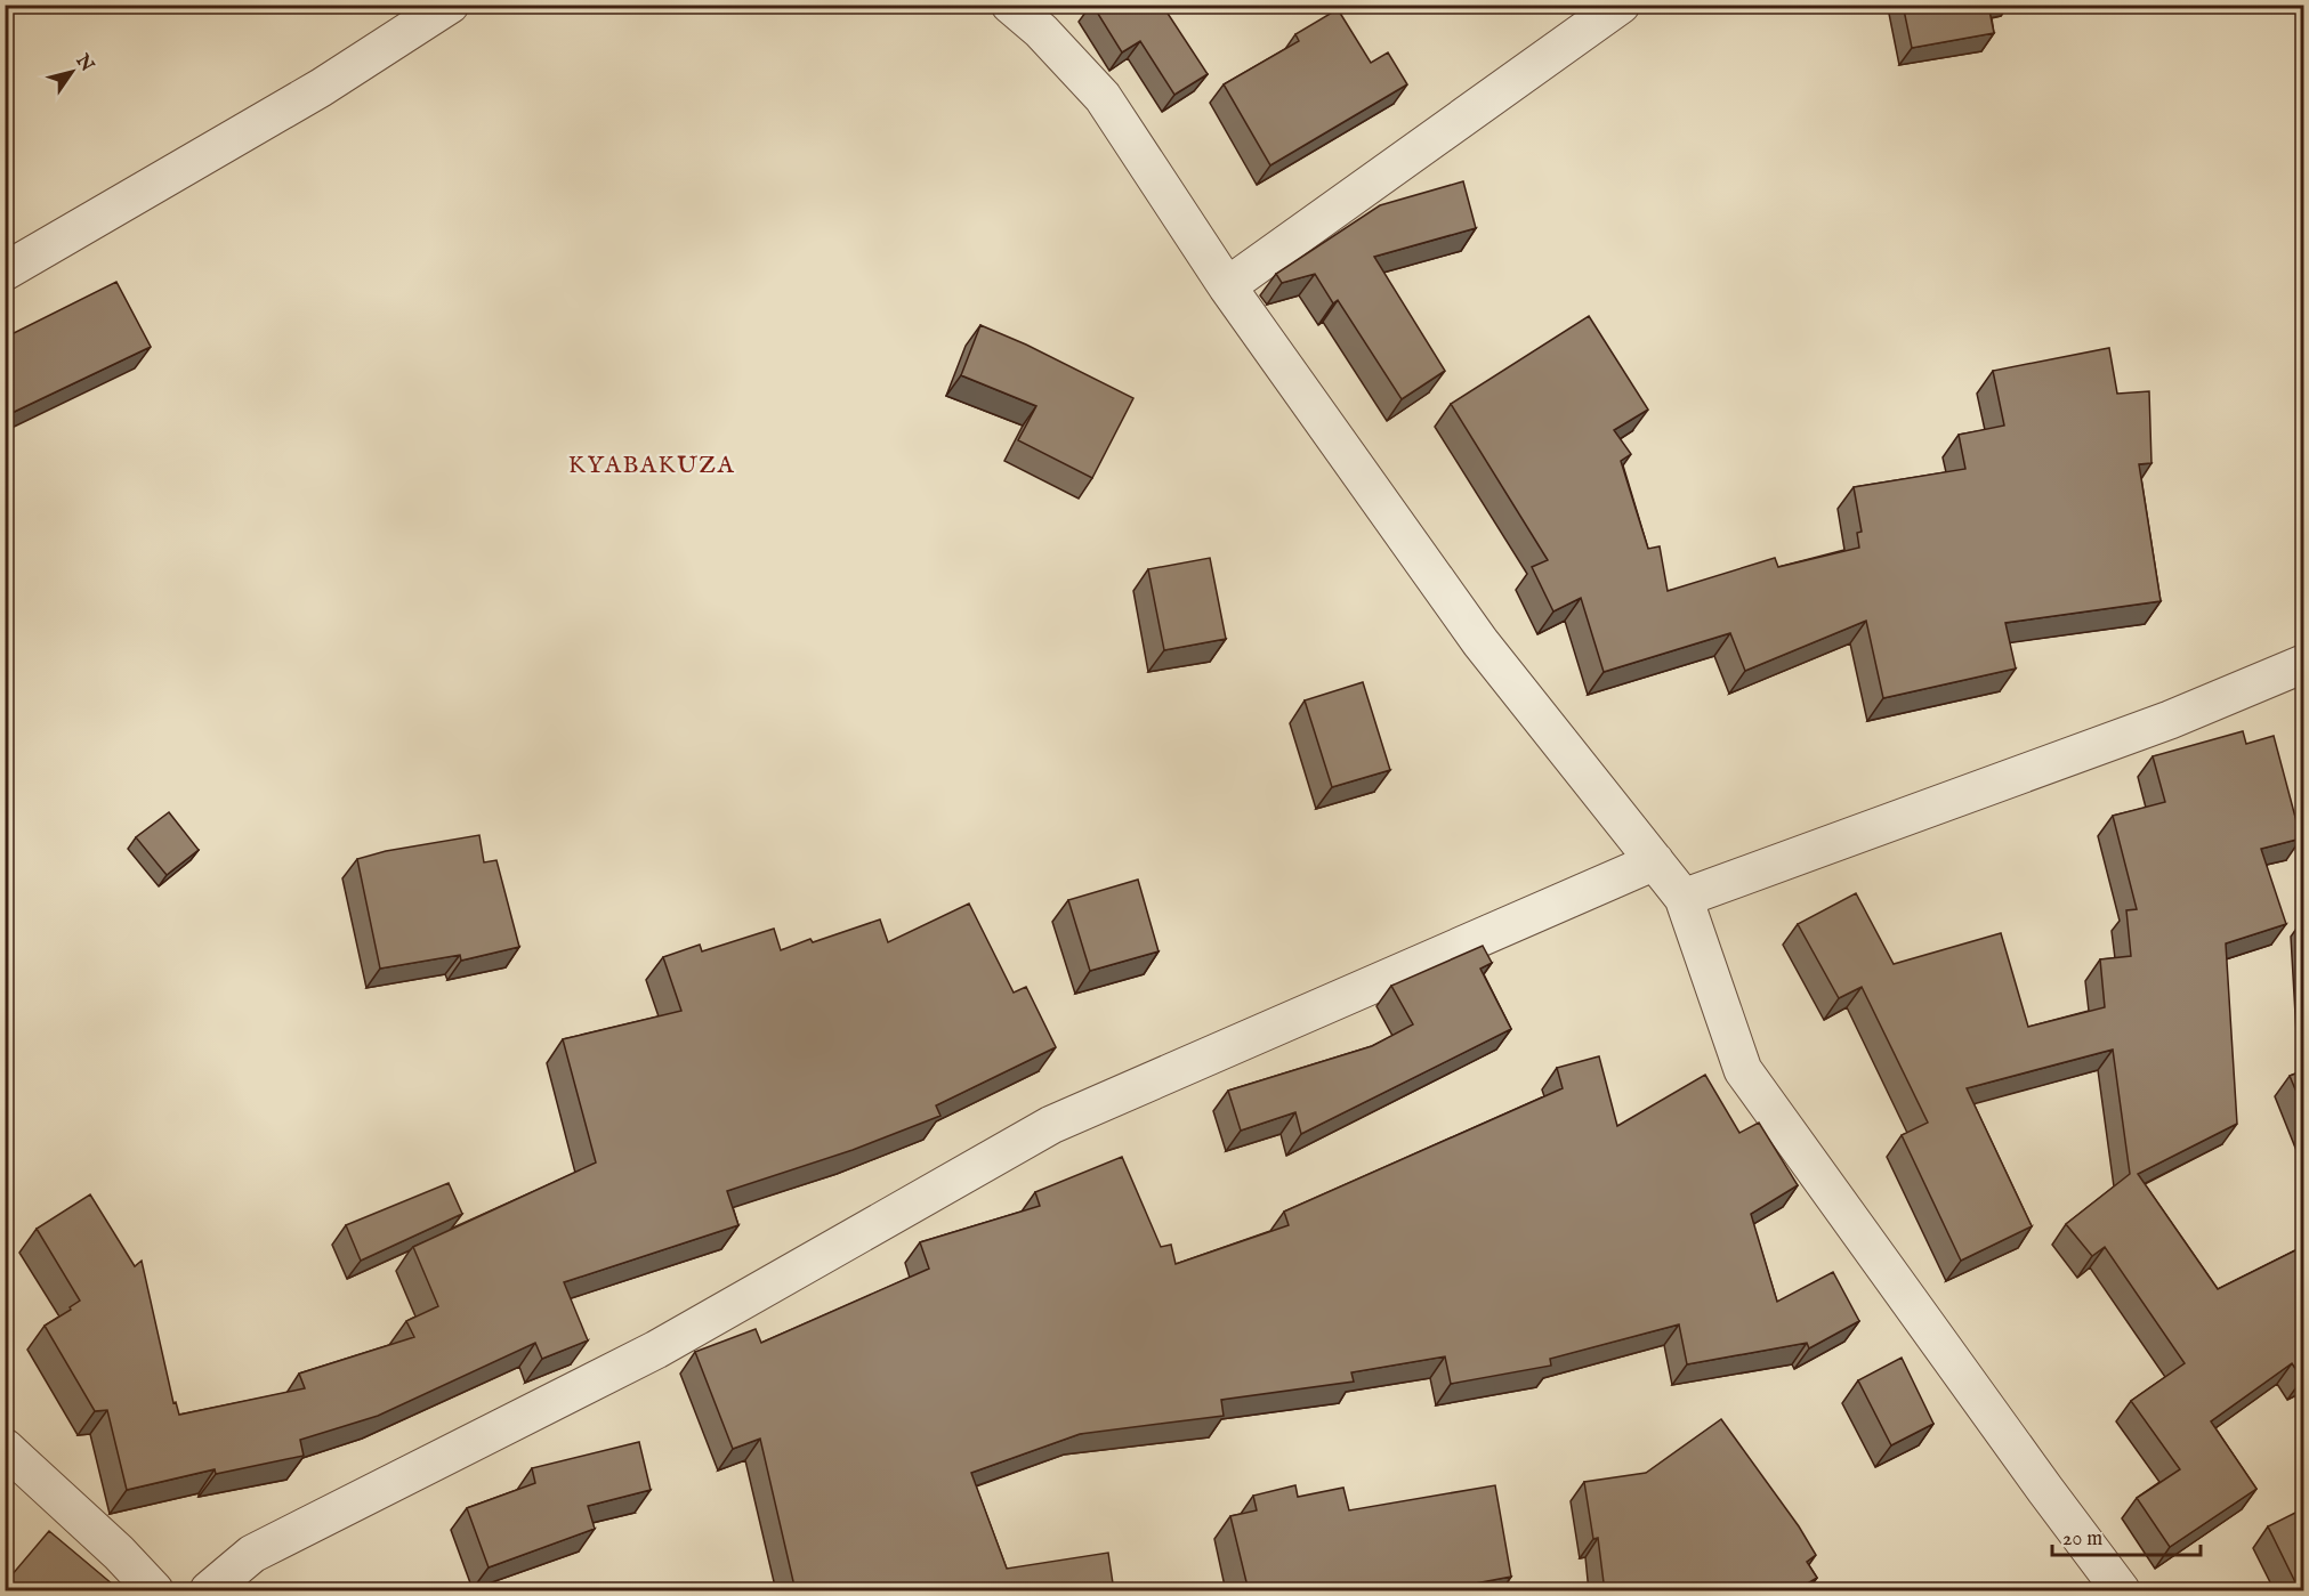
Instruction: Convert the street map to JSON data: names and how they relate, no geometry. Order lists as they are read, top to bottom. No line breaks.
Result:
{"districts":["KYABAKUZA"],"scale_bar":"20 m","north":"top right"}
